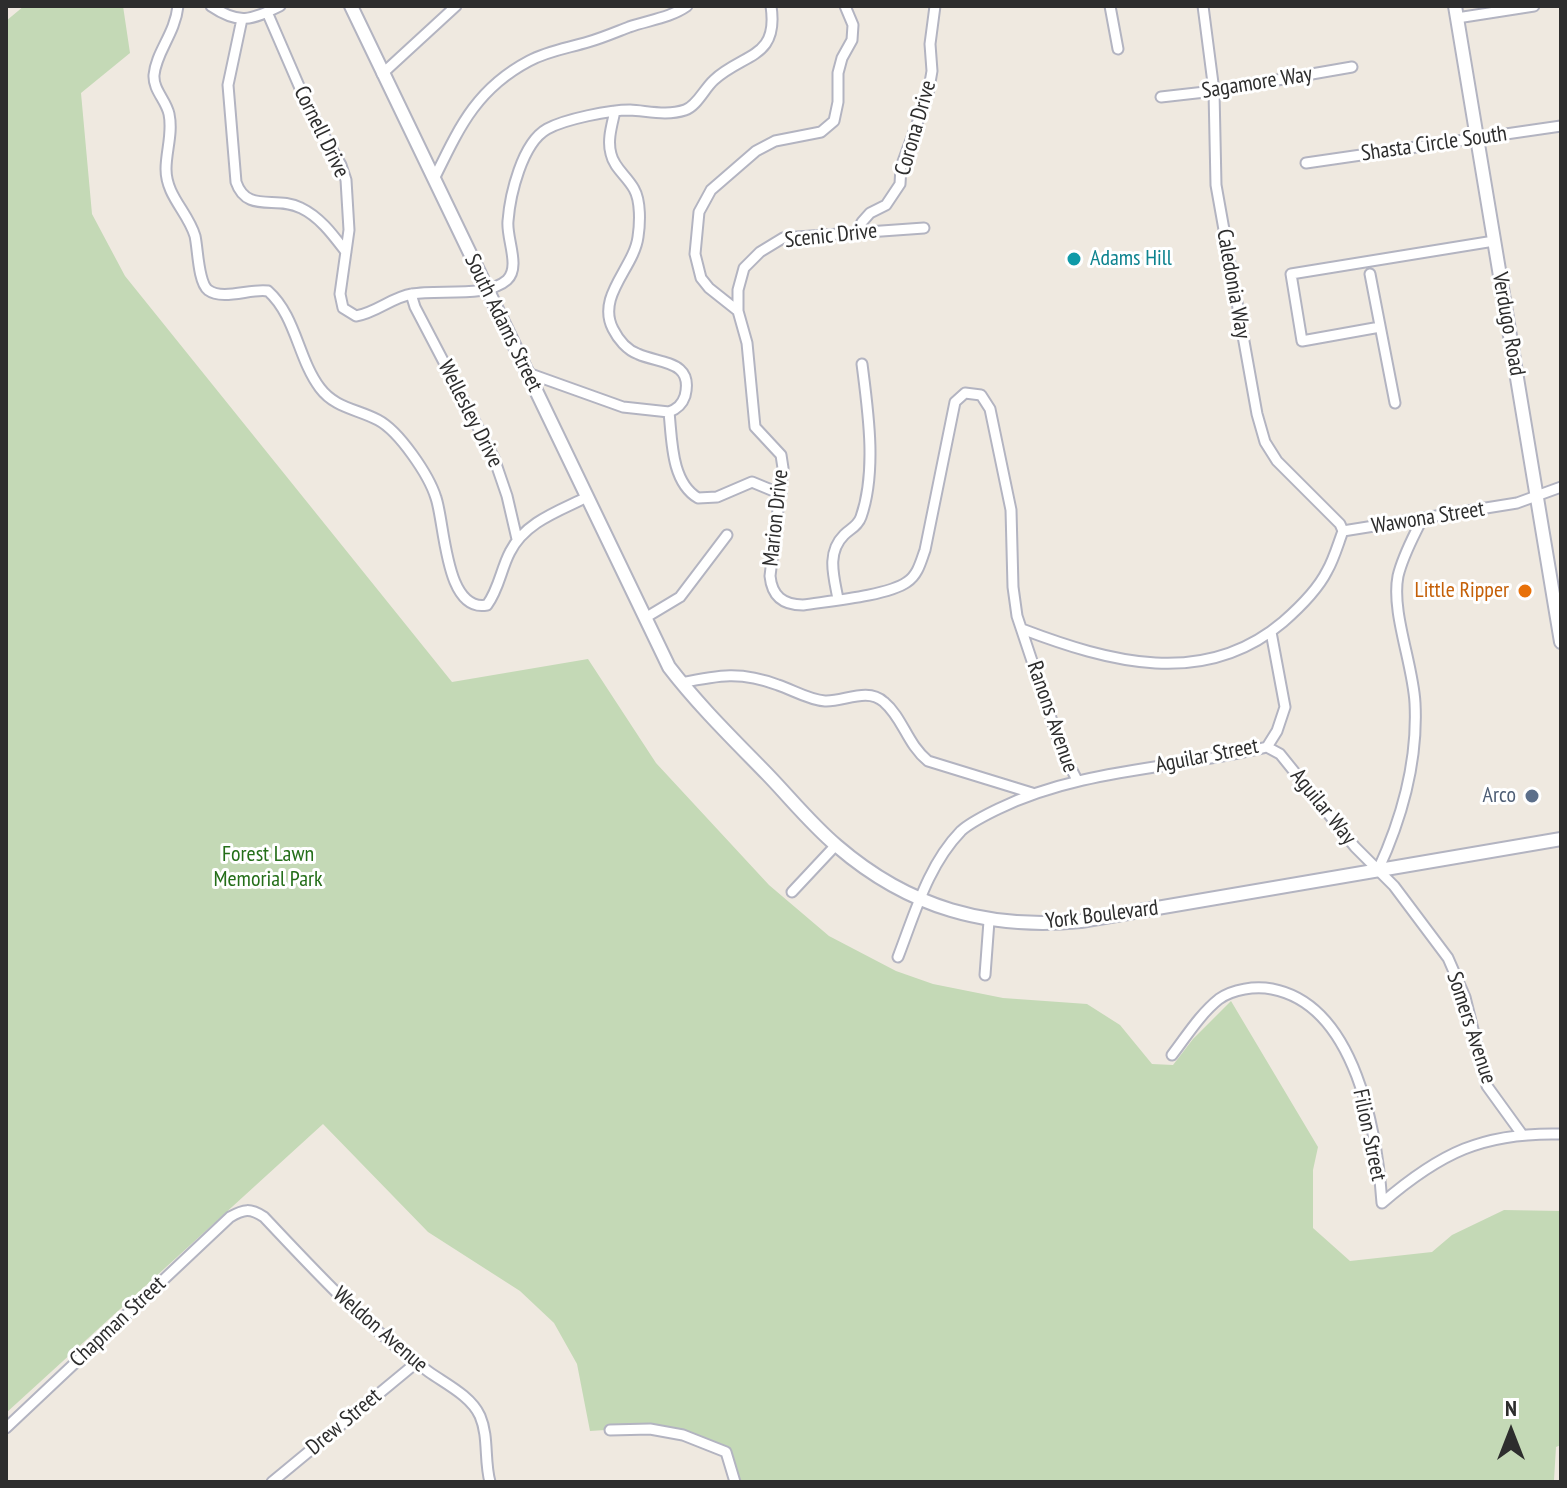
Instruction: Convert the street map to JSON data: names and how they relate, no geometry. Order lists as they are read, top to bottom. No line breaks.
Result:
{"streets":{"street":["Sagamore Way","Corona Drive","Cornell Drive","Shasta Circle South","Scenic Drive","Caledonia Way","South Adams Street","Verdugo Road","Wellesley Drive","Marion Drive","Wawona Street","Ranons Avenue","Aguilar Street","Aguilar Way","York Boulevard","Somers Avenue","Filion Street","Chapman Street","Weldon Avenue","Drew Street"]},"crossings":[["Sagamore Way","Caledonia Way"],["Corona Drive","Scenic Drive"],["Cornell Drive","Wellesley Drive"],["Shasta Circle South","Verdugo Road"],["Scenic Drive","Marion Drive"],["Caledonia Way","Wawona Street"],["South Adams Street","York Boulevard"],["Verdugo Road","Wawona Street"],["Marion Drive","Ranons Avenue"],["Wawona Street","Ranons Avenue"],["Wawona Street","Aguilar Street"],["Ranons Avenue","Aguilar Street"],["Ranons Avenue","York Boulevard"],["Aguilar Street","Aguilar Way"],["Aguilar Way","York Boulevard"],["Aguilar Way","Somers Avenue"],["York Boulevard","Somers Avenue"],["Somers Avenue","Filion Street"],["Chapman Street","Weldon Avenue"],["Weldon Avenue","Drew Street"]],"parks":["Forest Lawn Memorial Park"],"places":["Adams Hill","Little Ripper","Arco"],"north":"top"}
